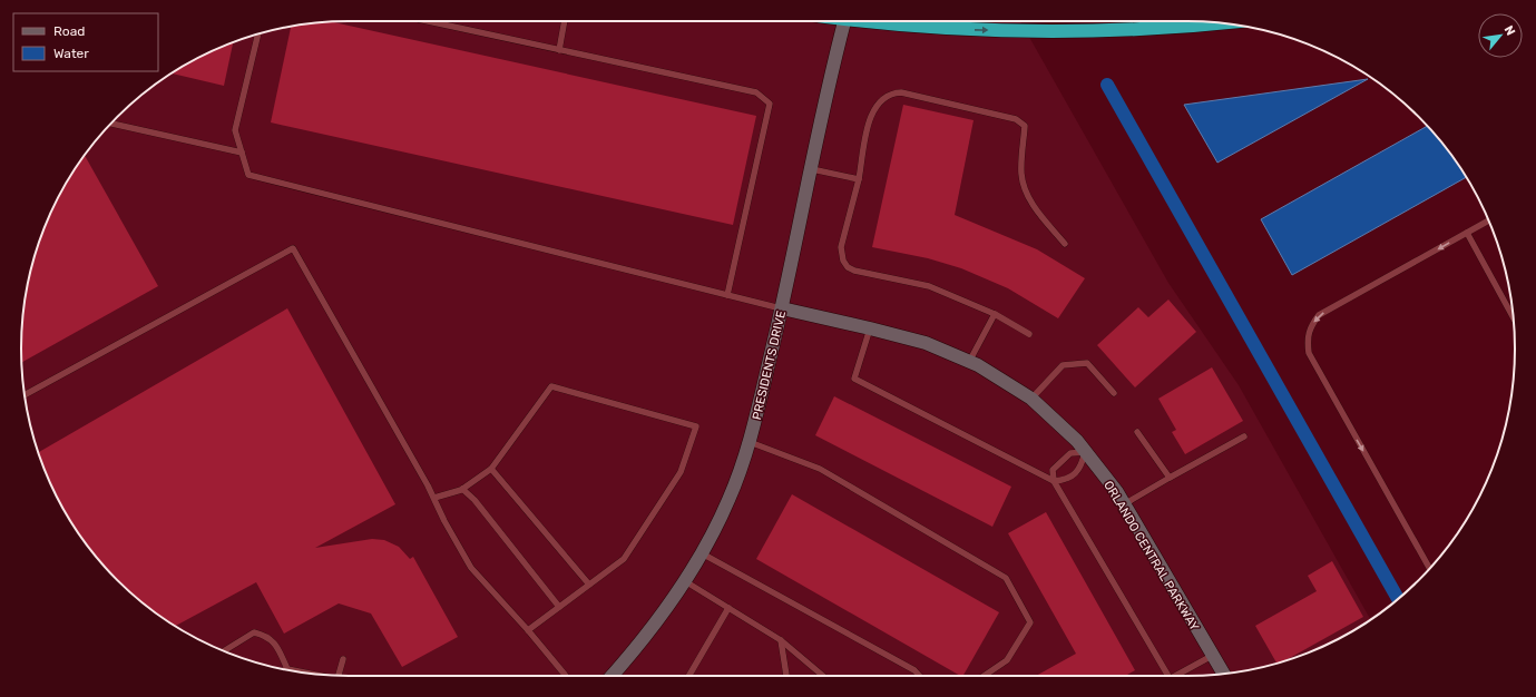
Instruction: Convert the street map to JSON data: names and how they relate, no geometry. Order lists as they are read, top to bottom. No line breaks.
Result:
{"streets":{"street":["PRESIDENTS DRIVE","ORLANDO CENTRAL PARKWAY"]},"crossings":[["PRESIDENTS DRIVE","ORLANDO CENTRAL PARKWAY"]],"legend":["Road","Water"],"north":"top right"}
